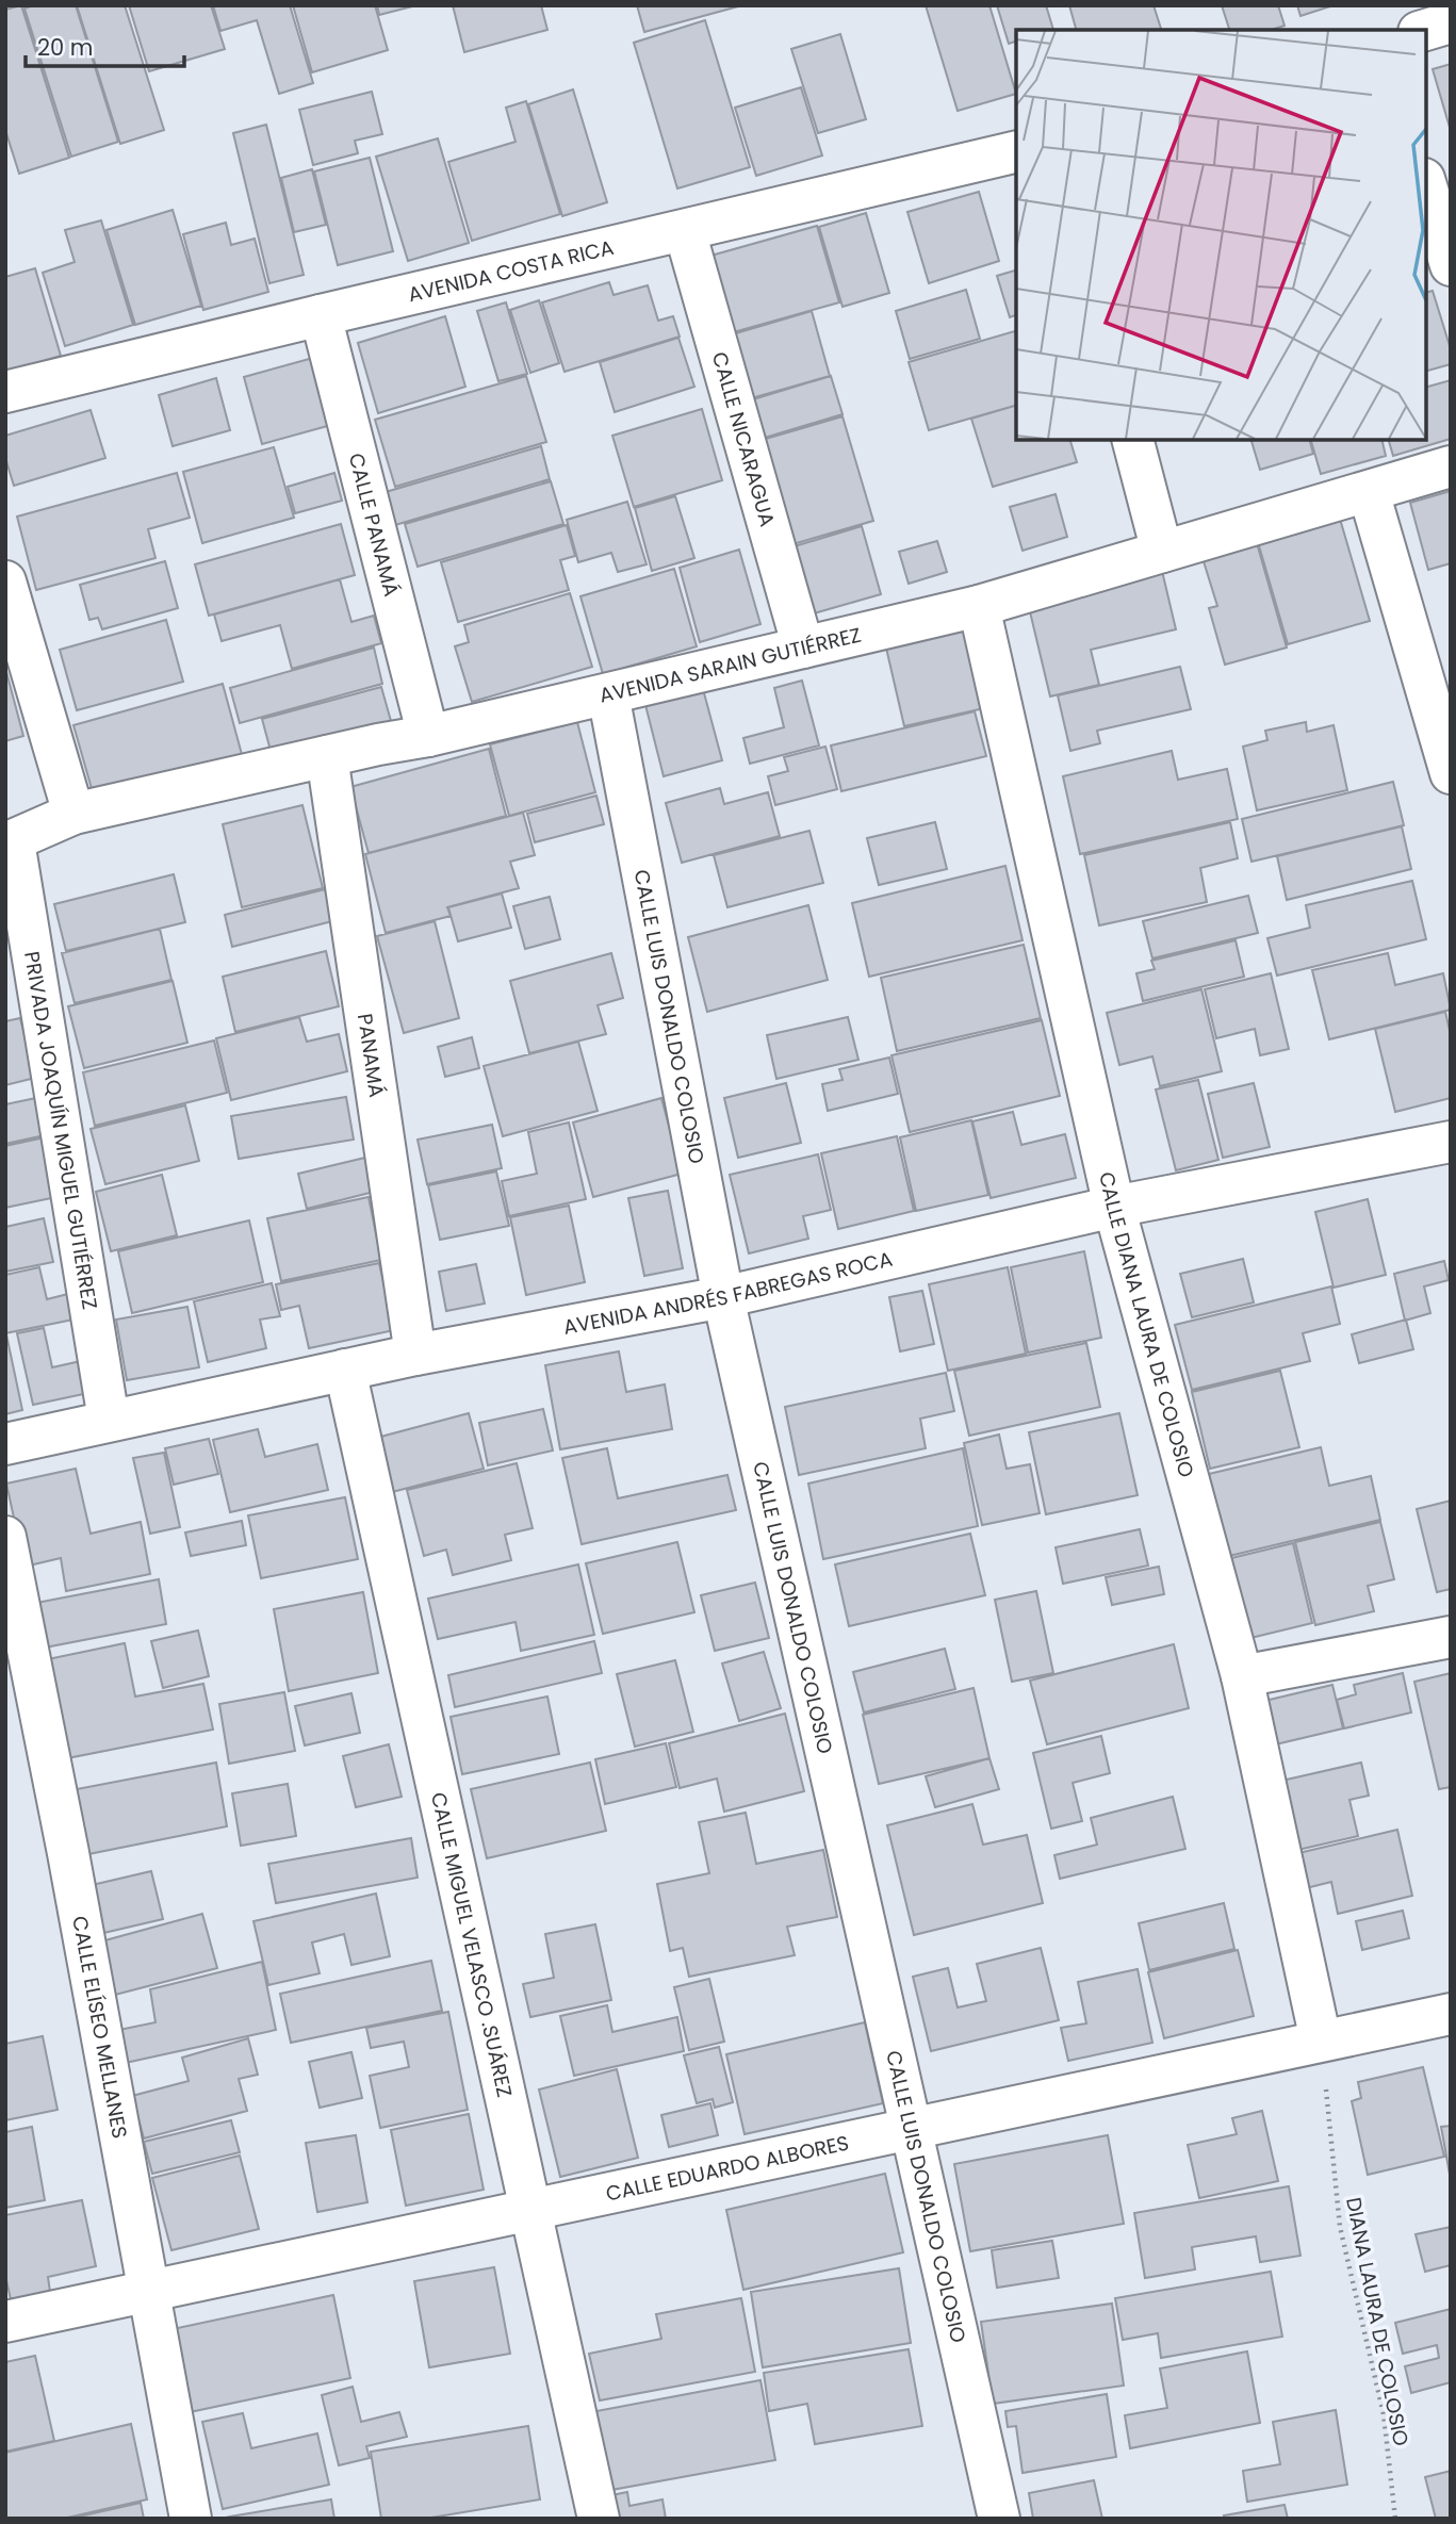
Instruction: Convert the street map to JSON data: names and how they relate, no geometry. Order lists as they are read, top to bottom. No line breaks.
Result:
{"streets":{"street":["AVENIDA COSTA RICA","CALLE NICARAGUA","CALLE PANAMÁ","AVENIDA SARAIN GUTIÉRREZ","CALLE LUIS DONALDO COLOSIO","PANAMÁ","PRIVADA JOAQUÍN MIGUEL GUTIÉRREZ","AVENIDA ANDRÉS FABREGAS ROCA","CALLE DIANA LAURA DE COLOSIO","CALLE MIGUEL VELASCO .SUÁREZ","CALLE ELÍSEO MELLANES","CALLE EDUARDO ALBORES"],"path":["DIANA LAURA DE COLOSIO"]},"crossings":[["AVENIDA COSTA RICA","CALLE NICARAGUA"],["AVENIDA COSTA RICA","CALLE PANAMÁ"],["CALLE NICARAGUA","AVENIDA SARAIN GUTIÉRREZ"],["CALLE PANAMÁ","AVENIDA SARAIN GUTIÉRREZ"],["AVENIDA SARAIN GUTIÉRREZ","CALLE LUIS DONALDO COLOSIO"],["AVENIDA SARAIN GUTIÉRREZ","PANAMÁ"],["AVENIDA SARAIN GUTIÉRREZ","PRIVADA JOAQUÍN MIGUEL GUTIÉRREZ"],["AVENIDA SARAIN GUTIÉRREZ","CALLE DIANA LAURA DE COLOSIO"],["CALLE LUIS DONALDO COLOSIO","AVENIDA ANDRÉS FABREGAS ROCA"],["CALLE LUIS DONALDO COLOSIO","CALLE EDUARDO ALBORES"],["PANAMÁ","AVENIDA ANDRÉS FABREGAS ROCA"],["PRIVADA JOAQUÍN MIGUEL GUTIÉRREZ","AVENIDA ANDRÉS FABREGAS ROCA"],["AVENIDA ANDRÉS FABREGAS ROCA","CALLE DIANA LAURA DE COLOSIO"],["AVENIDA ANDRÉS FABREGAS ROCA","CALLE MIGUEL VELASCO .SUÁREZ"],["CALLE DIANA LAURA DE COLOSIO","CALLE EDUARDO ALBORES"],["CALLE DIANA LAURA DE COLOSIO","DIANA LAURA DE COLOSIO"],["CALLE MIGUEL VELASCO .SUÁREZ","CALLE EDUARDO ALBORES"],["CALLE ELÍSEO MELLANES","CALLE EDUARDO ALBORES"],["CALLE EDUARDO ALBORES","DIANA LAURA DE COLOSIO"]],"scale_bar":"20 m"}
